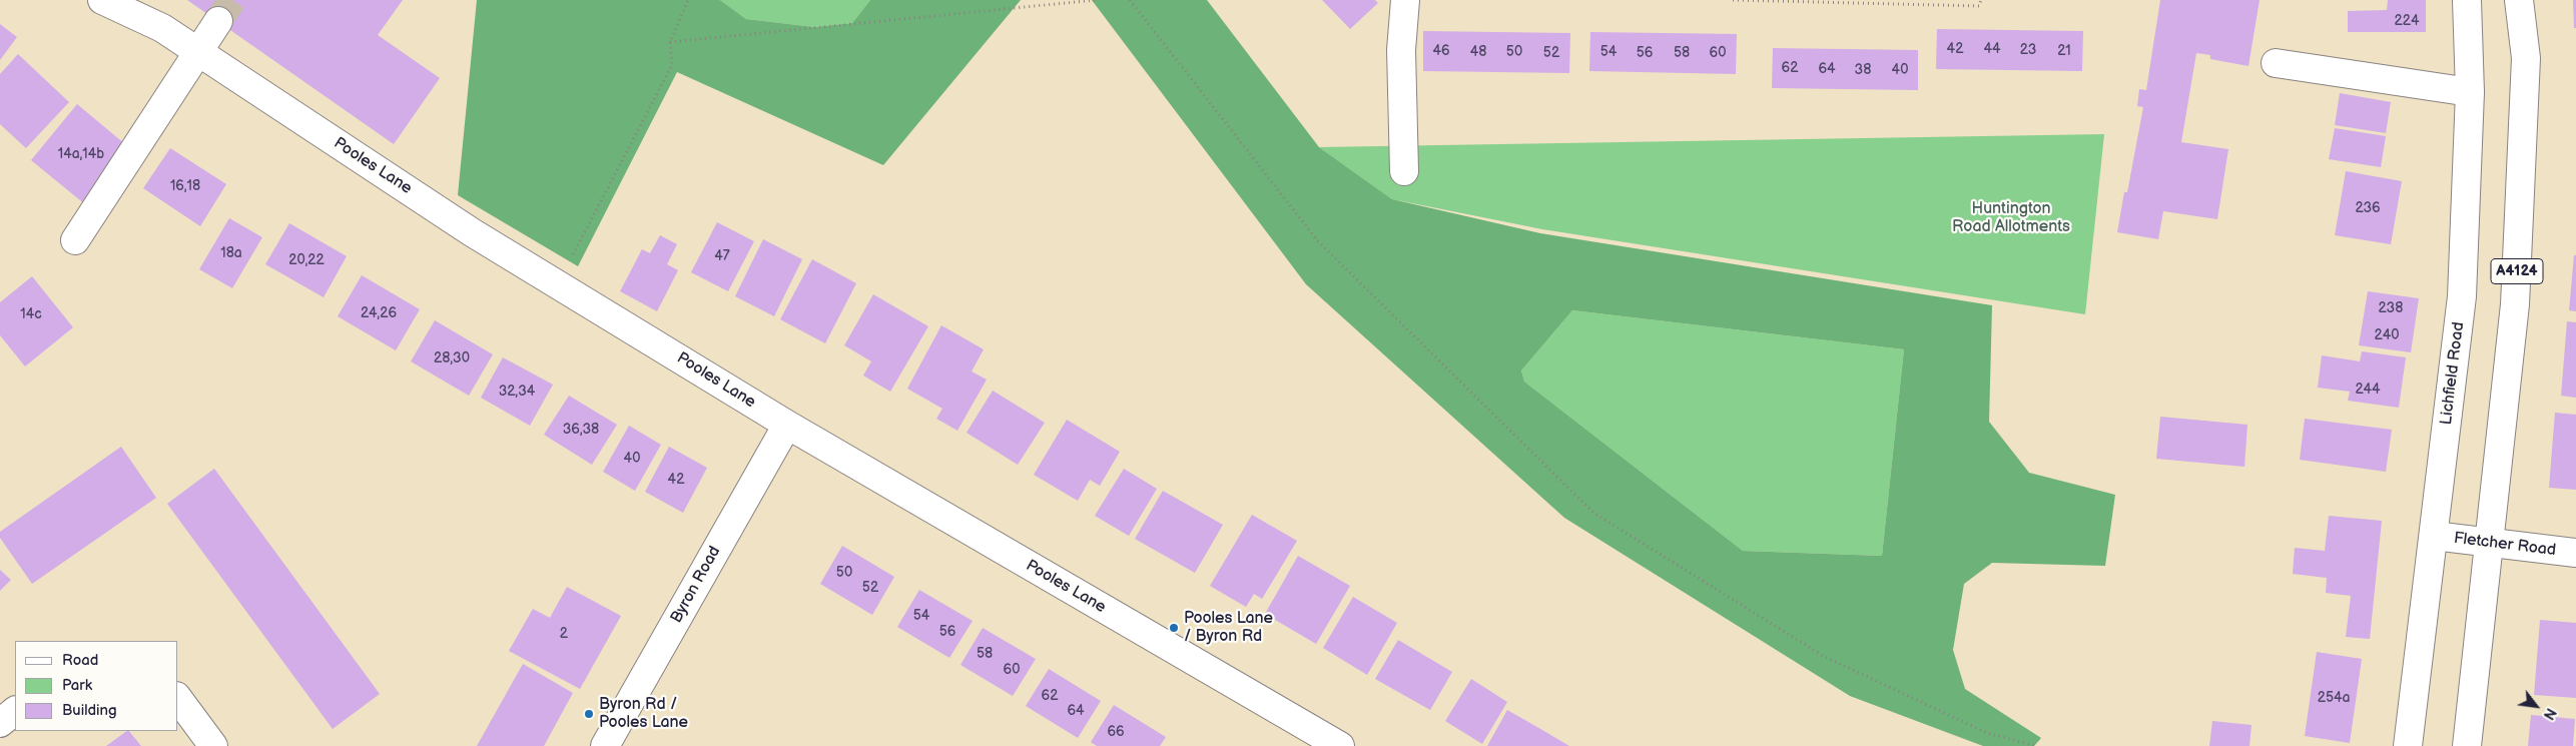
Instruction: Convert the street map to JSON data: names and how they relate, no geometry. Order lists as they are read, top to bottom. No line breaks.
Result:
{"streets":{"street":["Pooles Lane","A4124","Lichfield Road","Fletcher Road","Byron Road"]},"crossings":[["Pooles Lane","Byron Road"],["A4124","Fletcher Road"],["Lichfield Road","Fletcher Road"]],"parks":["Huntington Road Allotments"],"places":["Pooles Lane / Byron Rd","Byron Rd / Pooles Lane"],"house_numbers":["224","42","44","23","46","21","48","50","54","52","56","58","60","62","64","38","40","14a,14b","16,18","236","18a","47","20,22","238","24,26","14c","240","28,30","244","32,34","36,38","40","42","50","52","54","56","2","58","60","62","254a","64","66"],"legend":["Road","Park","Building"],"north":"bottom right"}
